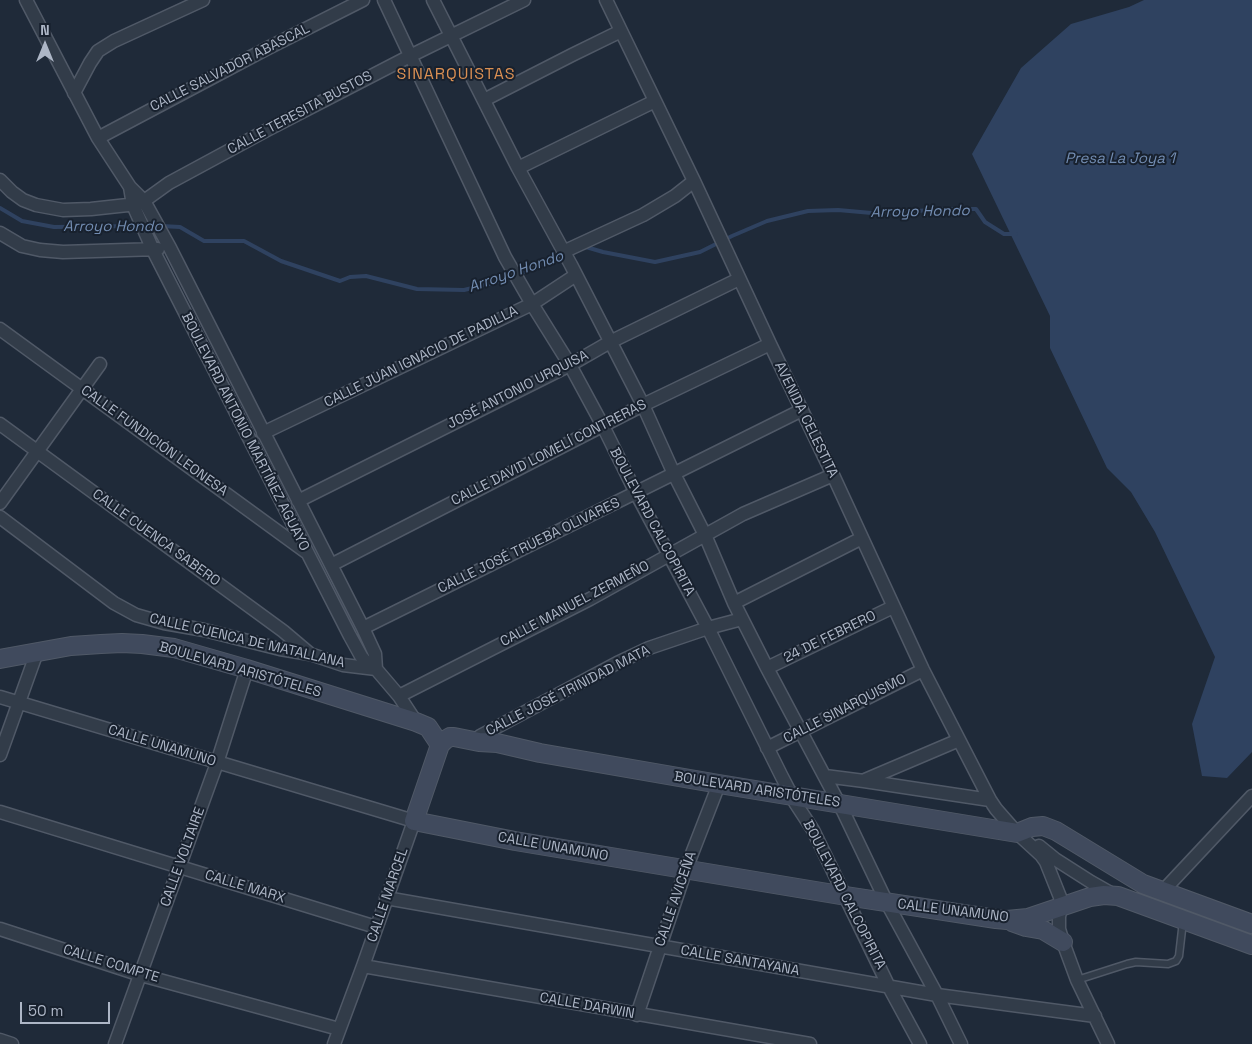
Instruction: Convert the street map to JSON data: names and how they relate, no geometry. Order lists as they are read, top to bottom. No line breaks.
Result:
{"streets":{"street":["CALLE SALVADOR ABASCAL","CALLE TERESITA BUSTOS","CALLE JUAN IGNACIO DE PADILLA","JOSÉ ANTONIO URQUISA","AVENIDA CELESTITA","BOULEVARD ANTONIO MARTÍNEZ AGUAYO","CALLE FUNDICIÓN LEONESA","CALLE DAVID LOMELÍ CONTRERAS","BOULEVARD CALCOPIRITA","CALLE CUENCA SABERO","CALLE JOSÉ TRUEBA OLIVARES","CALLE MANUEL ZERMEÑO","24 DE FEBRERO","CALLE CUENCA DE MATALLANA","BOULEVARD ARISTÓTELES","CALLE JOSÉ TRINIDAD MATA","CALLE SINARQUISMO","CALLE UNAMUNO","CALLE VOLTAIRE","CALLE MARX","CALLE MARCEL","CALLE AVICEÑA","CALLE SANTAYANA","CALLE COMPTE","CALLE DARWIN"]},"crossings":[["CALLE SALVADOR ABASCAL","BOULEVARD ANTONIO MARTÍNEZ AGUAYO"],["CALLE TERESITA BUSTOS","BOULEVARD ANTONIO MARTÍNEZ AGUAYO"],["CALLE TERESITA BUSTOS","BOULEVARD CALCOPIRITA"],["CALLE JUAN IGNACIO DE PADILLA","AVENIDA CELESTITA"],["CALLE JUAN IGNACIO DE PADILLA","BOULEVARD ANTONIO MARTÍNEZ AGUAYO"],["CALLE JUAN IGNACIO DE PADILLA","BOULEVARD CALCOPIRITA"],["JOSÉ ANTONIO URQUISA","AVENIDA CELESTITA"],["JOSÉ ANTONIO URQUISA","BOULEVARD ANTONIO MARTÍNEZ AGUAYO"],["JOSÉ ANTONIO URQUISA","BOULEVARD CALCOPIRITA"],["AVENIDA CELESTITA","CALLE DAVID LOMELÍ CONTRERAS"],["AVENIDA CELESTITA","CALLE JOSÉ TRUEBA OLIVARES"],["AVENIDA CELESTITA","CALLE MANUEL ZERMEÑO"],["AVENIDA CELESTITA","24 DE FEBRERO"],["AVENIDA CELESTITA","BOULEVARD ARISTÓTELES"],["AVENIDA CELESTITA","CALLE SINARQUISMO"],["BOULEVARD ANTONIO MARTÍNEZ AGUAYO","CALLE FUNDICIÓN LEONESA"],["BOULEVARD ANTONIO MARTÍNEZ AGUAYO","CALLE DAVID LOMELÍ CONTRERAS"],["BOULEVARD ANTONIO MARTÍNEZ AGUAYO","CALLE JOSÉ TRUEBA OLIVARES"],["BOULEVARD ANTONIO MARTÍNEZ AGUAYO","CALLE MANUEL ZERMEÑO"],["BOULEVARD ANTONIO MARTÍNEZ AGUAYO","CALLE CUENCA DE MATALLANA"],["BOULEVARD ANTONIO MARTÍNEZ AGUAYO","BOULEVARD ARISTÓTELES"],["CALLE DAVID LOMELÍ CONTRERAS","BOULEVARD CALCOPIRITA"],["BOULEVARD CALCOPIRITA","CALLE JOSÉ TRUEBA OLIVARES"],["BOULEVARD CALCOPIRITA","CALLE MANUEL ZERMEÑO"],["BOULEVARD CALCOPIRITA","BOULEVARD ARISTÓTELES"],["BOULEVARD CALCOPIRITA","CALLE JOSÉ TRINIDAD MATA"],["BOULEVARD CALCOPIRITA","CALLE SINARQUISMO"],["BOULEVARD CALCOPIRITA","CALLE UNAMUNO"],["BOULEVARD CALCOPIRITA","CALLE SANTAYANA"],["CALLE CUENCA SABERO","CALLE CUENCA DE MATALLANA"],["BOULEVARD ARISTÓTELES","CALLE JOSÉ TRINIDAD MATA"],["BOULEVARD ARISTÓTELES","CALLE UNAMUNO"],["BOULEVARD ARISTÓTELES","CALLE VOLTAIRE"],["BOULEVARD ARISTÓTELES","CALLE MARCEL"],["BOULEVARD ARISTÓTELES","CALLE AVICEÑA"],["CALLE UNAMUNO","CALLE VOLTAIRE"],["CALLE UNAMUNO","CALLE MARCEL"],["CALLE UNAMUNO","CALLE AVICEÑA"],["CALLE VOLTAIRE","CALLE MARX"],["CALLE VOLTAIRE","CALLE COMPTE"],["CALLE MARX","CALLE MARCEL"],["CALLE MARCEL","CALLE SANTAYANA"],["CALLE MARCEL","CALLE COMPTE"],["CALLE MARCEL","CALLE DARWIN"],["CALLE AVICEÑA","CALLE SANTAYANA"],["CALLE AVICEÑA","CALLE DARWIN"]],"districts":["SINARQUISTAS"],"water":["Presa La Joya 1","Arroyo Hondo"],"scale_bar":"50 m","north":"top"}
